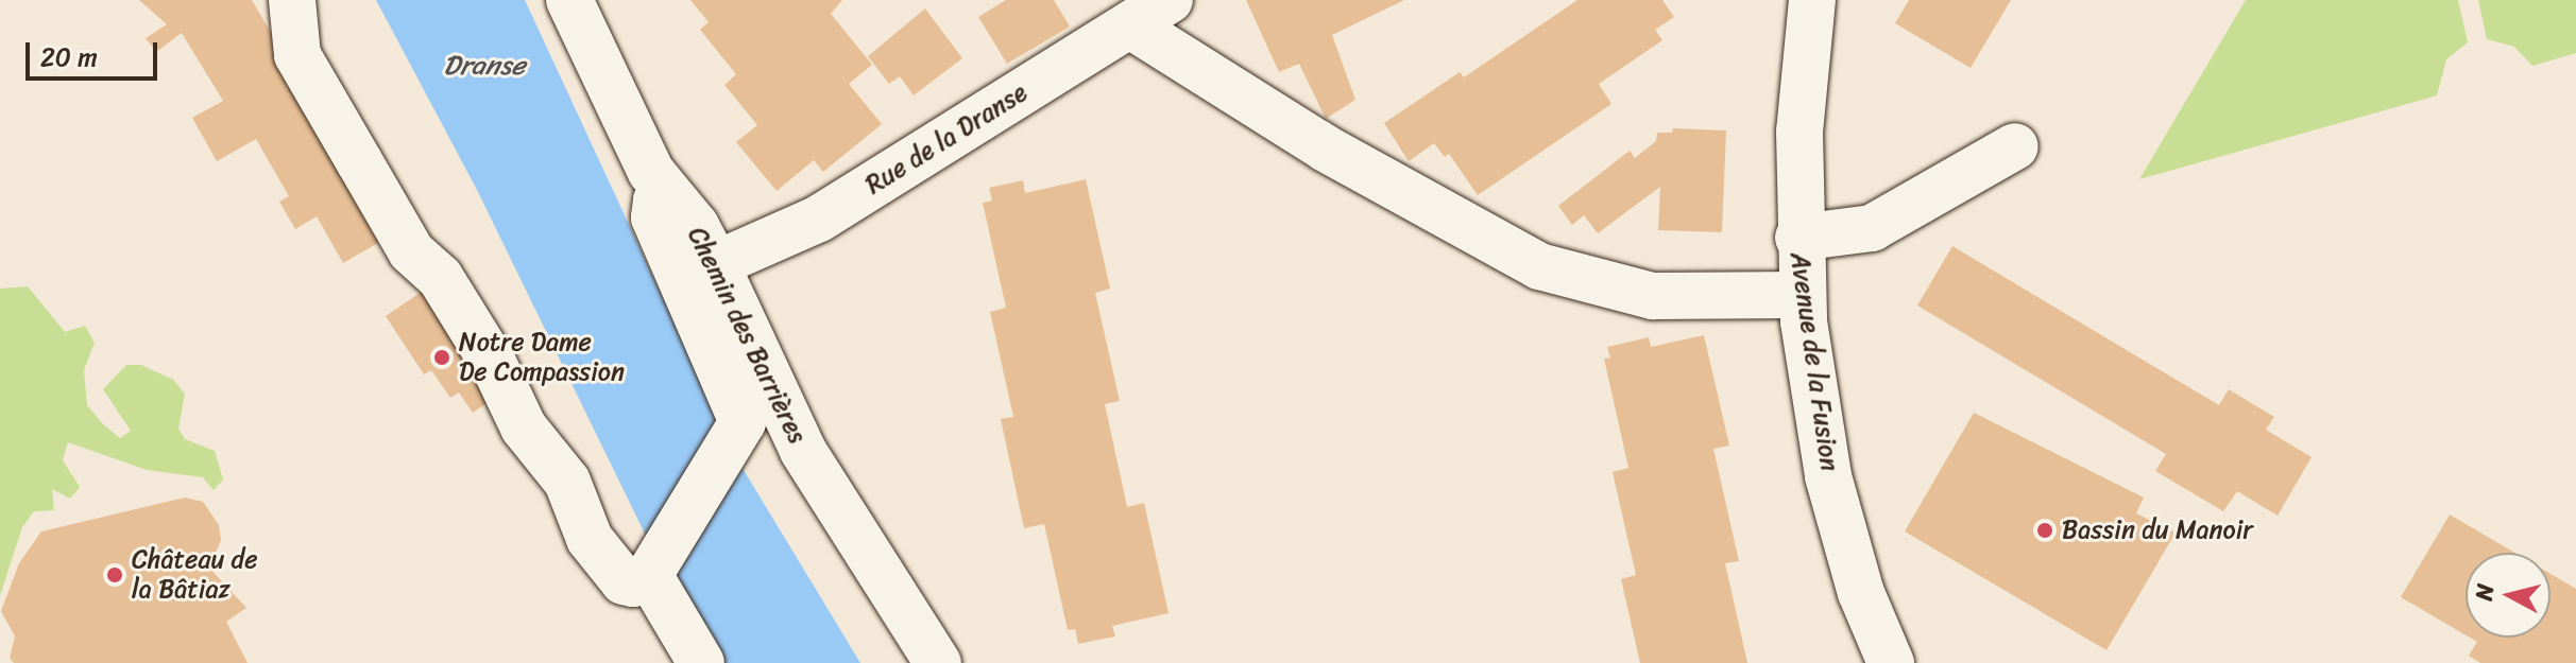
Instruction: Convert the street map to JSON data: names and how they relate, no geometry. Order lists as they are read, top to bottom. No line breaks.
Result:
{"streets":{"street":["Rue de la Dranse","Chemin des Barrières","Avenue de la Fusion"]},"crossings":[["Rue de la Dranse","Chemin des Barrières"]],"water":["Dranse"],"places":["Notre Dame De Compassion","Bassin du Manoir","Château de la Bâtiaz"],"scale_bar":"20 m","north":"left"}
